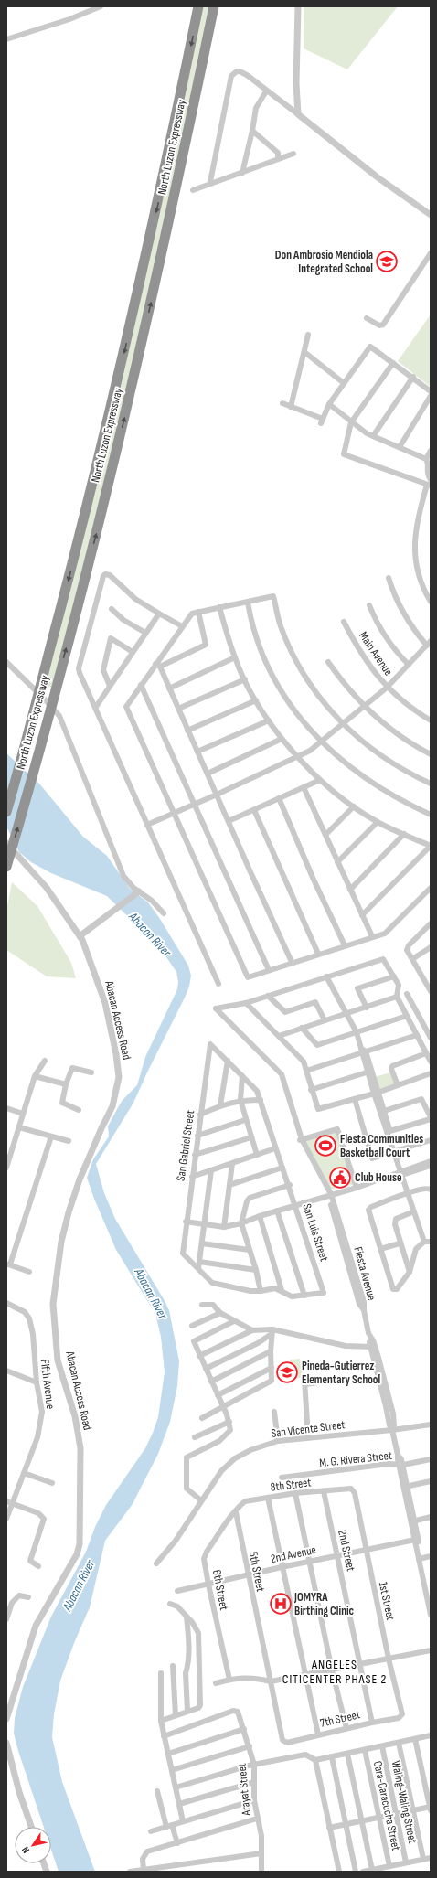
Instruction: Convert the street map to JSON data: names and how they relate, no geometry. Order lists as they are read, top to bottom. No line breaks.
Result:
{"streets":{"highway":["North Luzon Expressway"],"street":["Main Avenue","Abacan Access Road","San Gabriel Street","San Luis Street","Fiesta Avenue","Fifth Avenue","San Vicente Street","M. G. Rivera Street","8th Street","2nd Street","2nd Avenue","5th Street","6th Street","1st Street","7th Street","Arayat Street","Waling-Waling Street","Cara-Caracucha Street"]},"crossings":[["San Gabriel Street","San Luis Street"],["Fiesta Avenue","San Vicente Street"],["Fiesta Avenue","M. G. Rivera Street"],["8th Street","2nd Street"],["8th Street","5th Street"],["8th Street","6th Street"],["8th Street","1st Street"],["2nd Street","2nd Avenue"],["2nd Street","7th Street"],["2nd Avenue","5th Street"],["2nd Avenue","6th Street"],["2nd Avenue","1st Street"],["5th Street","6th Street"],["5th Street","7th Street"],["1st Street","7th Street"]],"districts":["ANGELES CITICENTER PHASE 2"],"water":["Abacan River"],"places":{"school or university":["Don Ambrosio Mendiola Integrated School","Pineda-Gutierrez Elementary School"],"sports":["Fiesta Communities Basketball Court"],"public building":["Club House"],"hospital":["JOMYRA Birthing Clinic"]},"north":"bottom left"}
